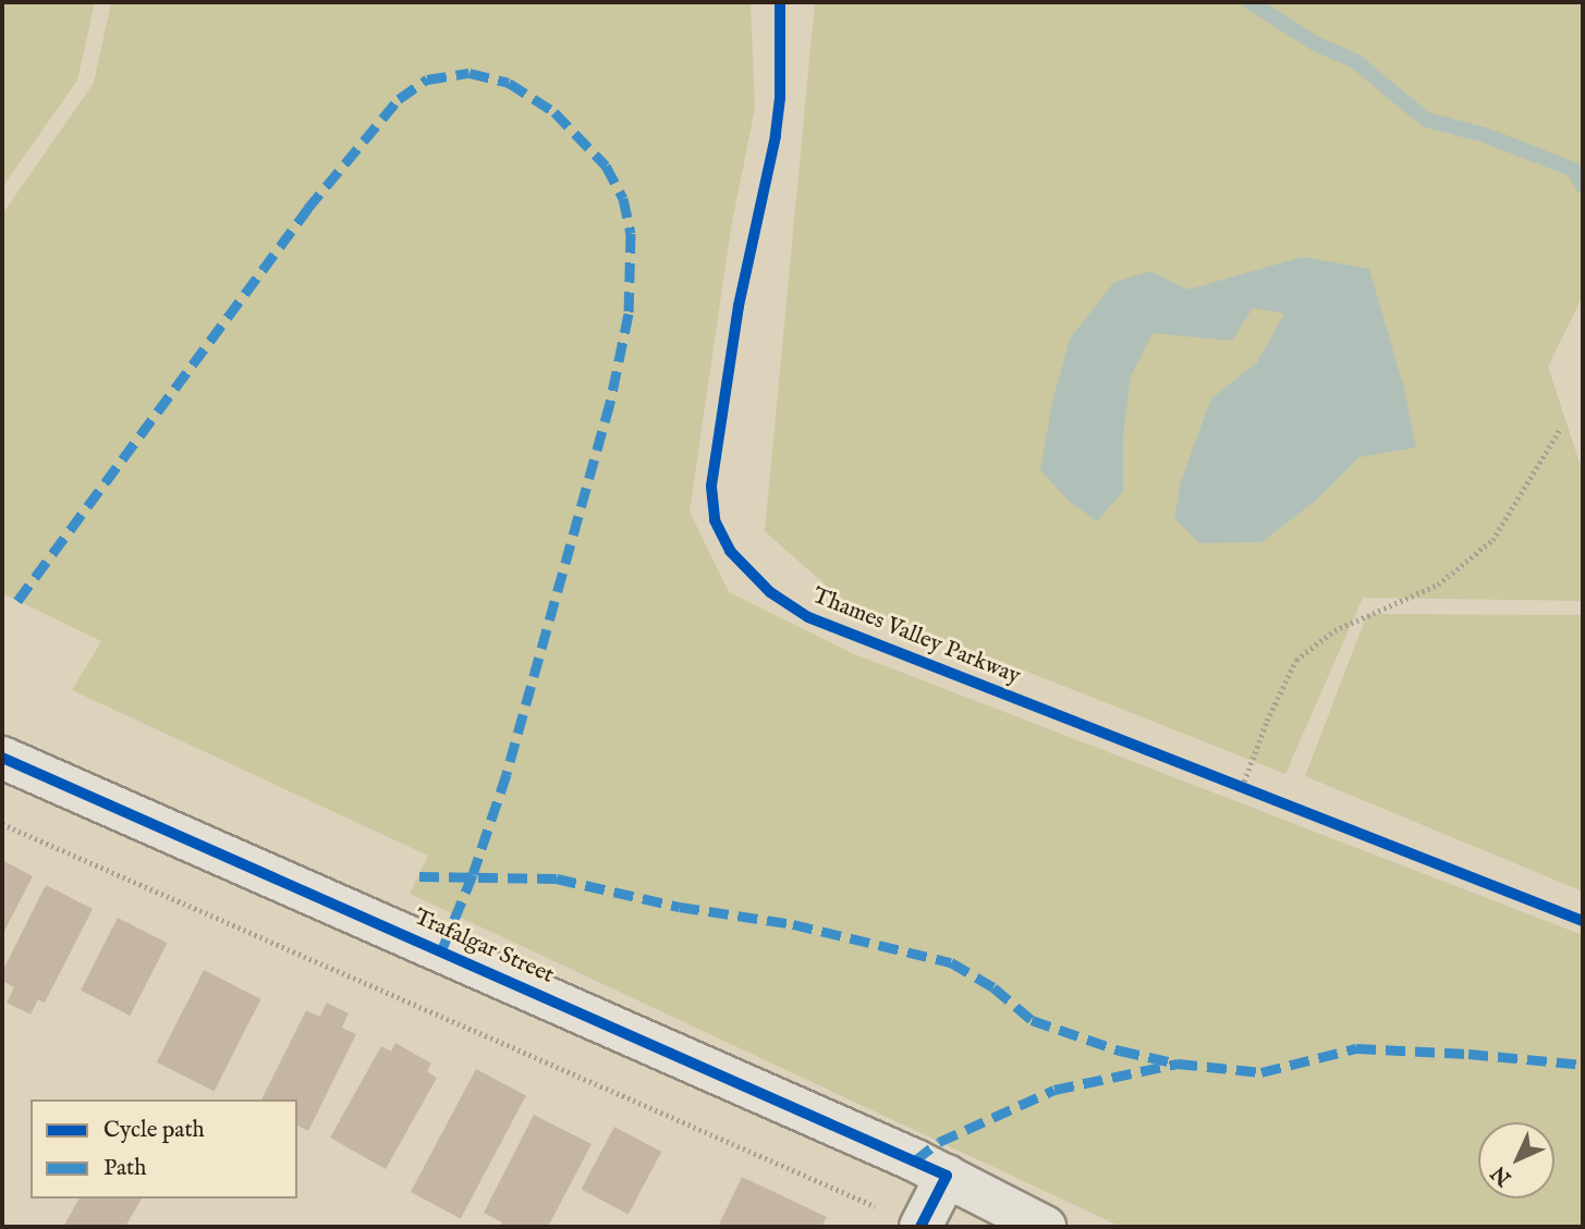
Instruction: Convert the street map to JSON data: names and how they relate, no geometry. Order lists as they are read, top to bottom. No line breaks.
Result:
{"streets":{"street":["Trafalgar Street"],"cycle path":["Thames Valley Parkway"]},"legend":["Cycle path","Path"],"north":"bottom left"}
